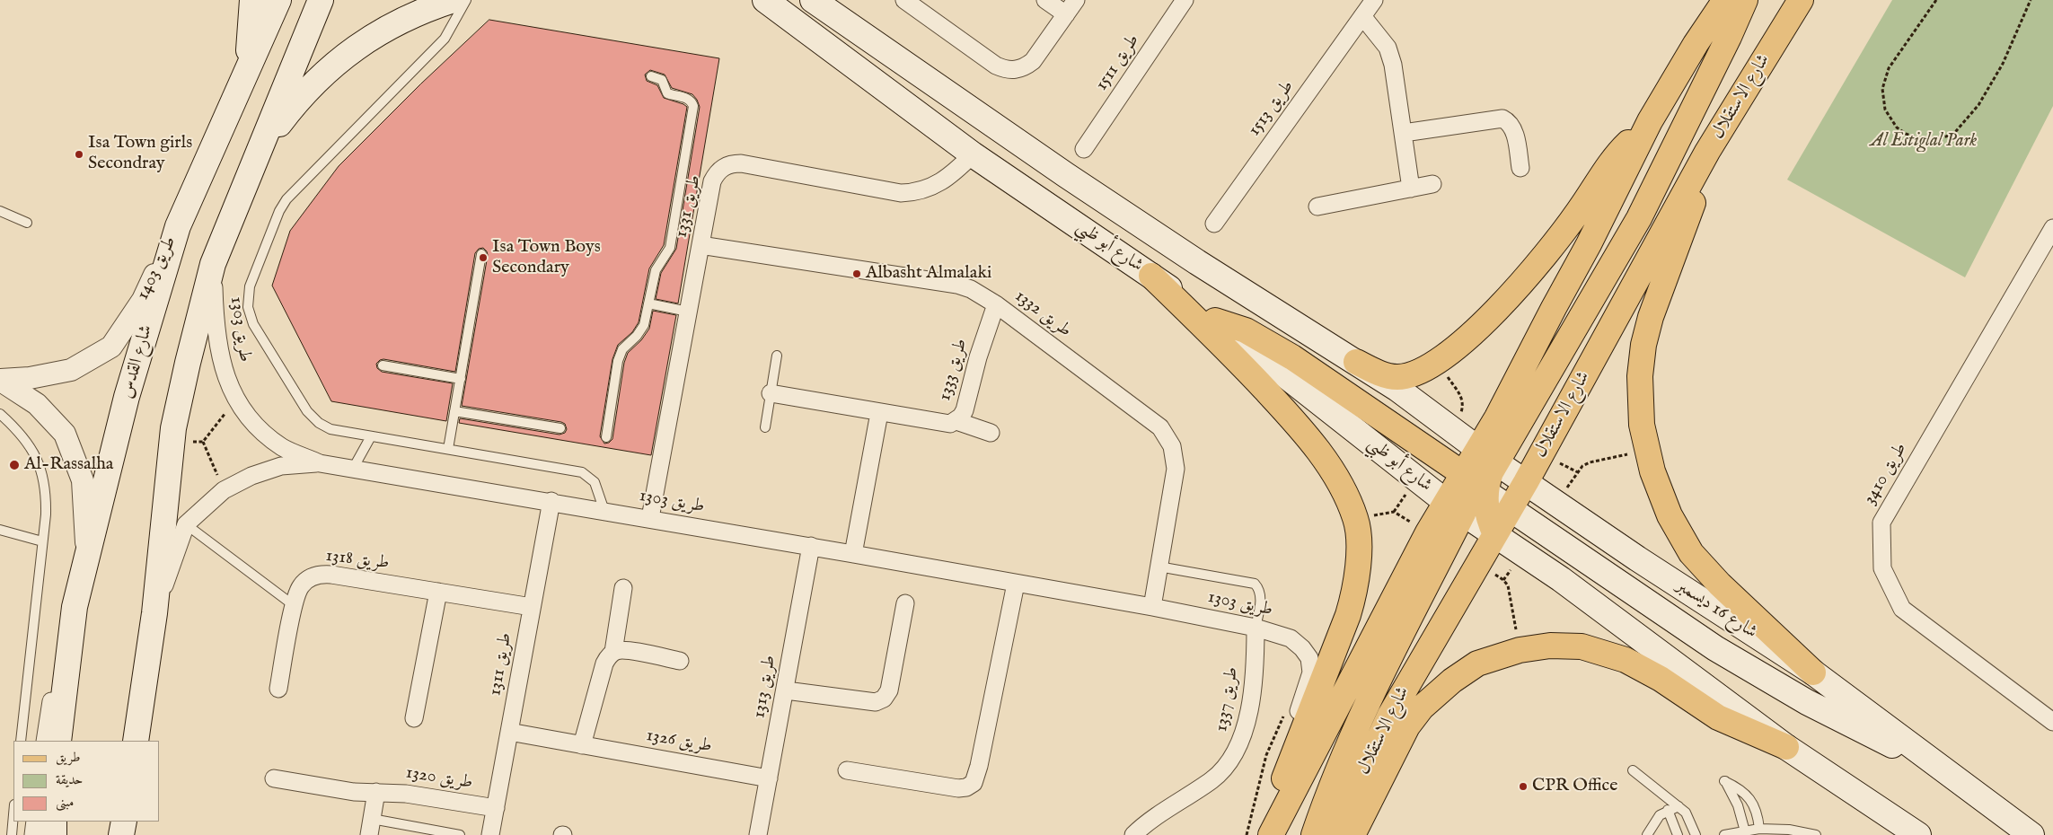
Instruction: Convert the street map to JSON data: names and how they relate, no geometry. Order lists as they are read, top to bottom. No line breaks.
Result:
{"streets":{"main road":["شارع الاستقلال","شارع أبو ظبي","شارع القدس","شارع 16 ديسمبر"],"street":["طريق 1511","طريق 1513","طريق 1331","طريق 1403","طريق 1332","طريق 1303","طريق 1333","طريق 3410","طريق 1318","طريق 1311","طريق 1313","طريق 1337","طريق 1326","طريق 1320"]},"crossings":[["شارع الاستقلال","شارع 16 ديسمبر"],["طريق 1331","شارع أبو ظبي"],["طريق 1331","طريق 1332"],["طريق 1331","طريق 1303"],["شارع أبو ظبي","شارع 16 ديسمبر"],["طريق 1403","شارع القدس"],["طريق 1332","طريق 1303"],["طريق 1332","طريق 1333"],["طريق 1303","طريق 1311"],["طريق 1303","طريق 1313"],["طريق 1303","طريق 1337"],["طريق 1318","طريق 1311"],["طريق 1311","طريق 1326"],["طريق 1311","طريق 1320"],["طريق 1313","طريق 1326"]],"parks":["Al Estiglal Park"],"places":["Isa Town girls Secondray","Isa Town Boys Secondary","Albasht Almalaki","Al-Rassalha","CPR Office"],"legend":["طريق","حديقة","مبنى"]}
